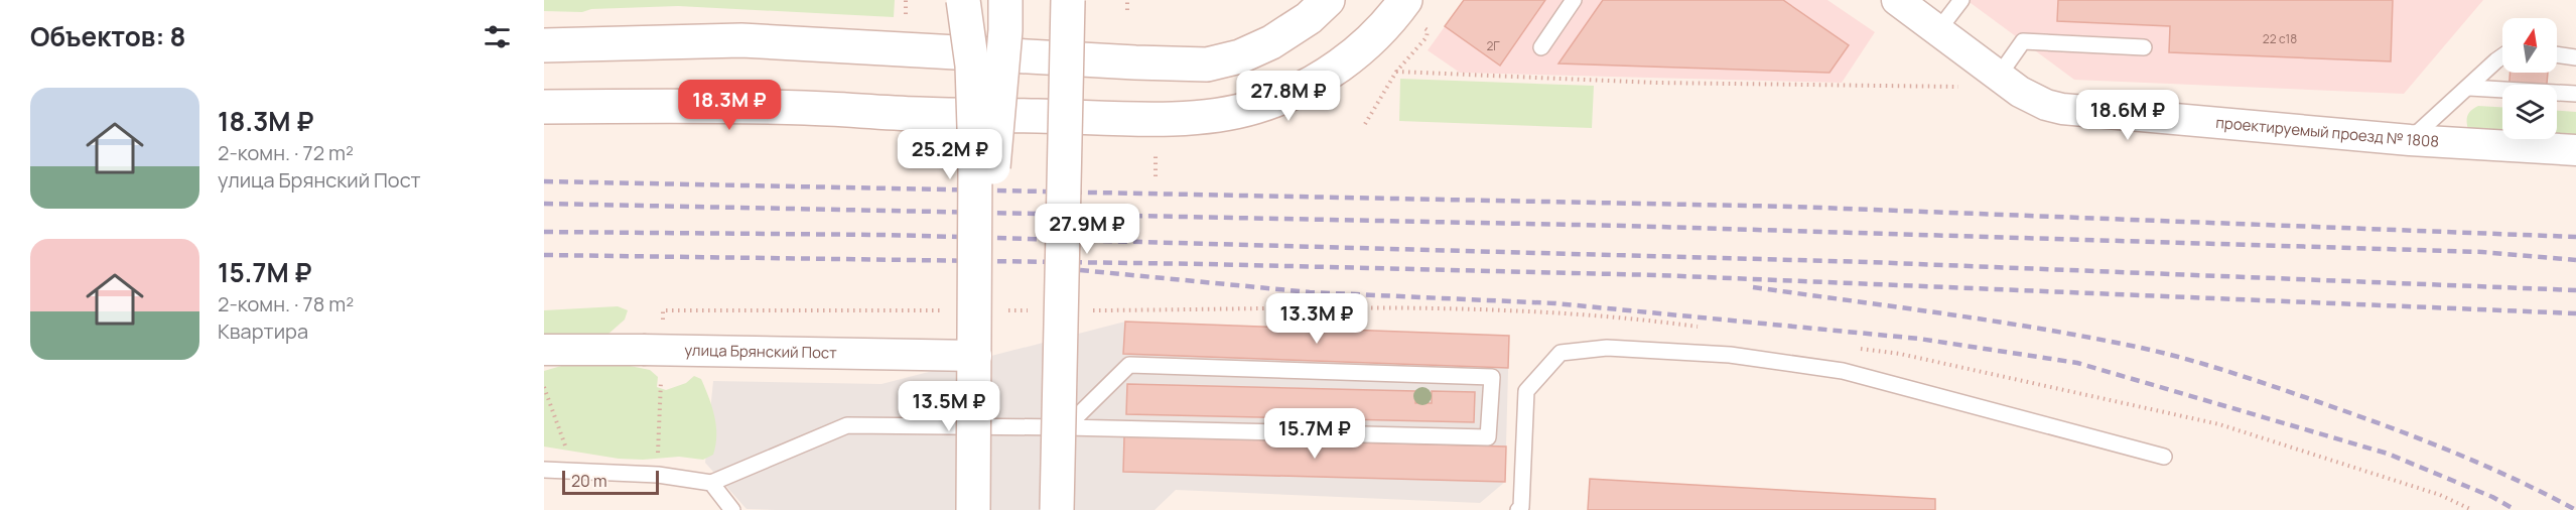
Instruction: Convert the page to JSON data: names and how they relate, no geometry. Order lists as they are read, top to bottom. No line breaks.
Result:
{"streets":{"street":["проектируемый проезд № 1808","улица Брянский Пост"]},"house_numbers":["22 с18","2Г"],"scale_bar":"20 m","north":"top","page":{"heading":"Объектов: 8","price":["27.8M ₽","18.3M ₽","18.6M ₽","25.2M ₽","27.9M ₽","13.3M ₽","13.5M ₽","15.7M ₽"],"list":[{"name":"18.3M ₽","note":"2-комн. · 72 m² · улица Брянский Пост"},{"name":"15.7M ₽","note":"2-комн. · 78 m² · Квартира"}],"scale":"20 m"}}
